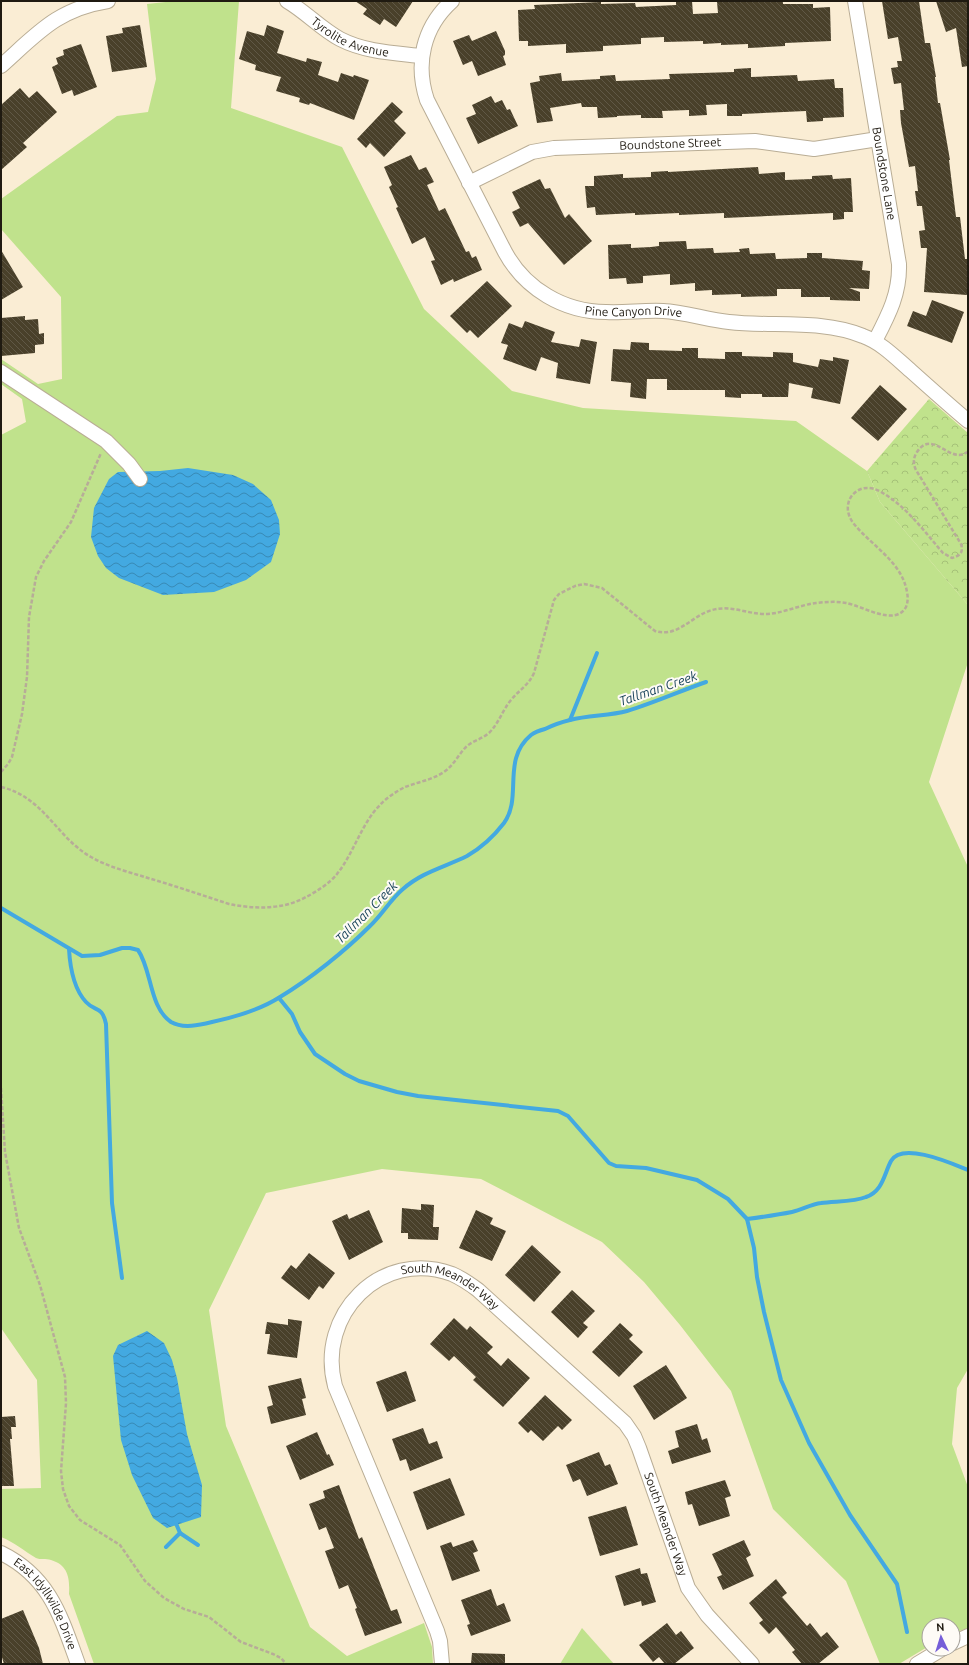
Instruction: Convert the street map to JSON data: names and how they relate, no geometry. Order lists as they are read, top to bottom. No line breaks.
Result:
{"streets":{"street":["Tyrolite Avenue","Boundstone Street","Boundstone Lane","Pine Canyon Drive","South Meander Way","East Idyllwilde Drive"]},"crossings":[["Tyrolite Avenue","Pine Canyon Drive"],["Boundstone Street","Boundstone Lane"],["Boundstone Street","Pine Canyon Drive"],["Boundstone Lane","Pine Canyon Drive"]],"water":["Tallman Creek"],"north":"top"}
